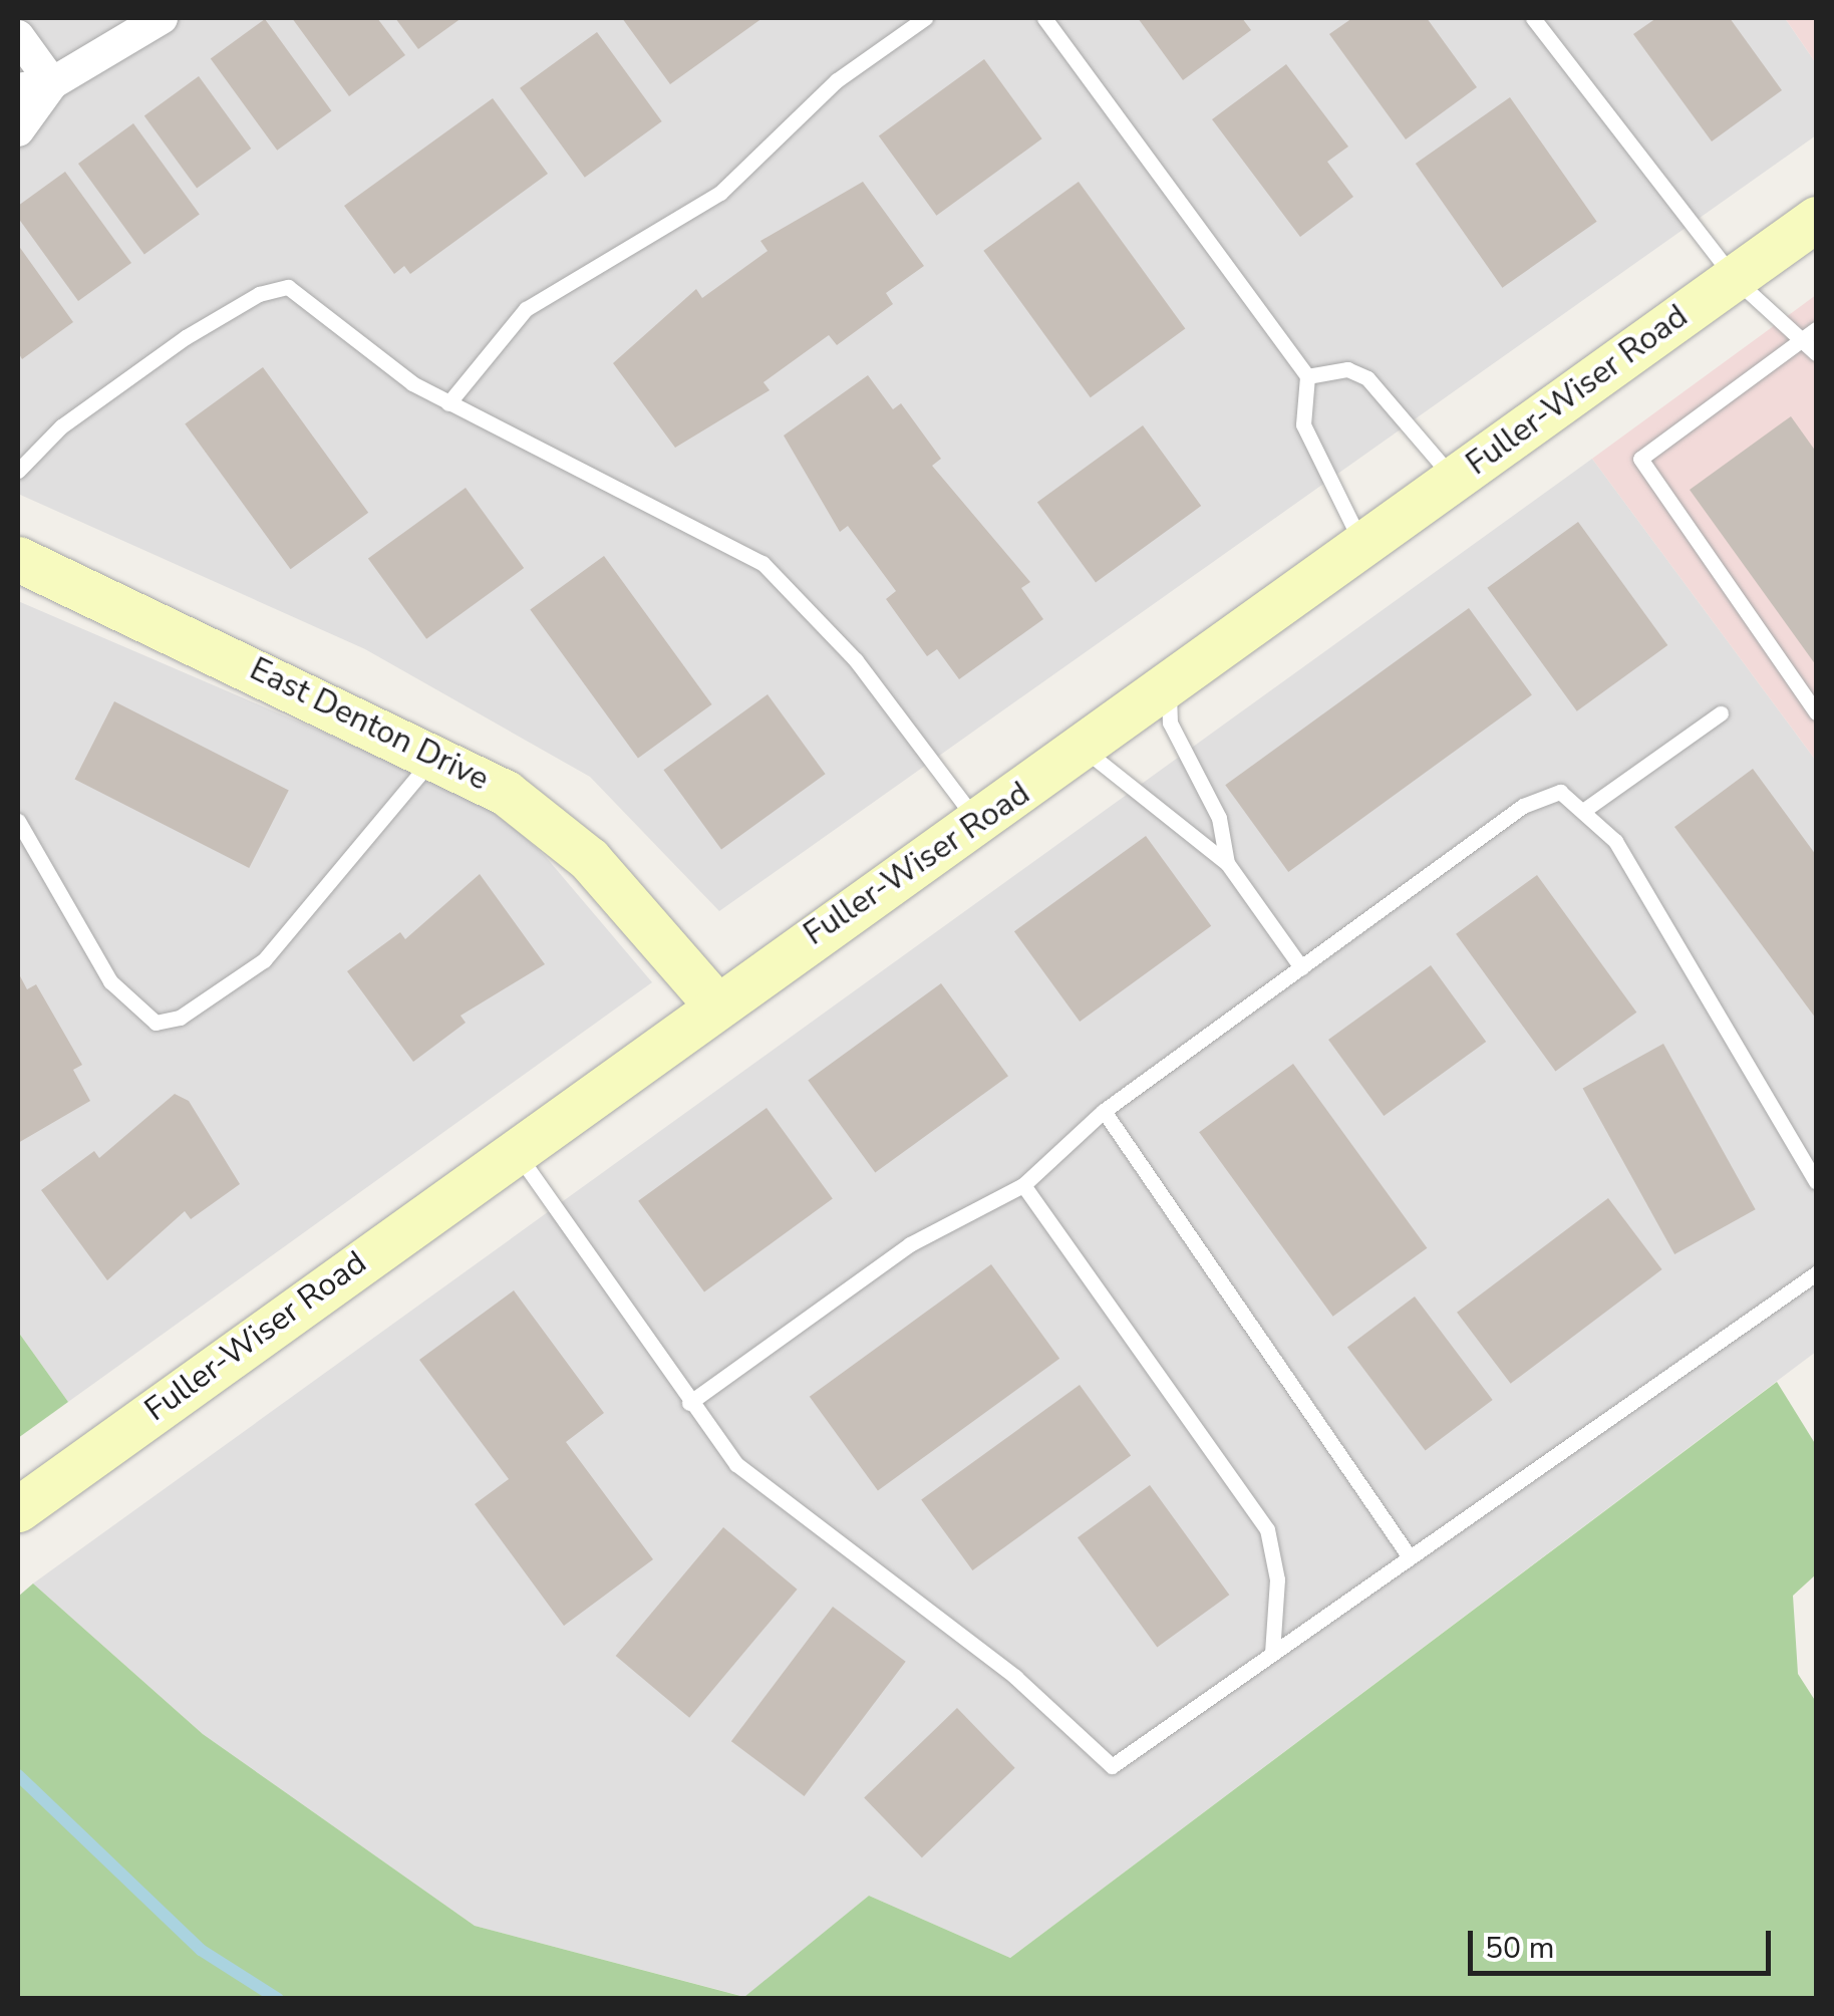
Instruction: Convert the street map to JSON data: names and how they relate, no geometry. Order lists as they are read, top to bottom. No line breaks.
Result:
{"streets":{"street":["Fuller-Wiser Road","East Denton Drive"]},"crossings":[["Fuller-Wiser Road","East Denton Drive"]],"scale_bar":"50 m"}
